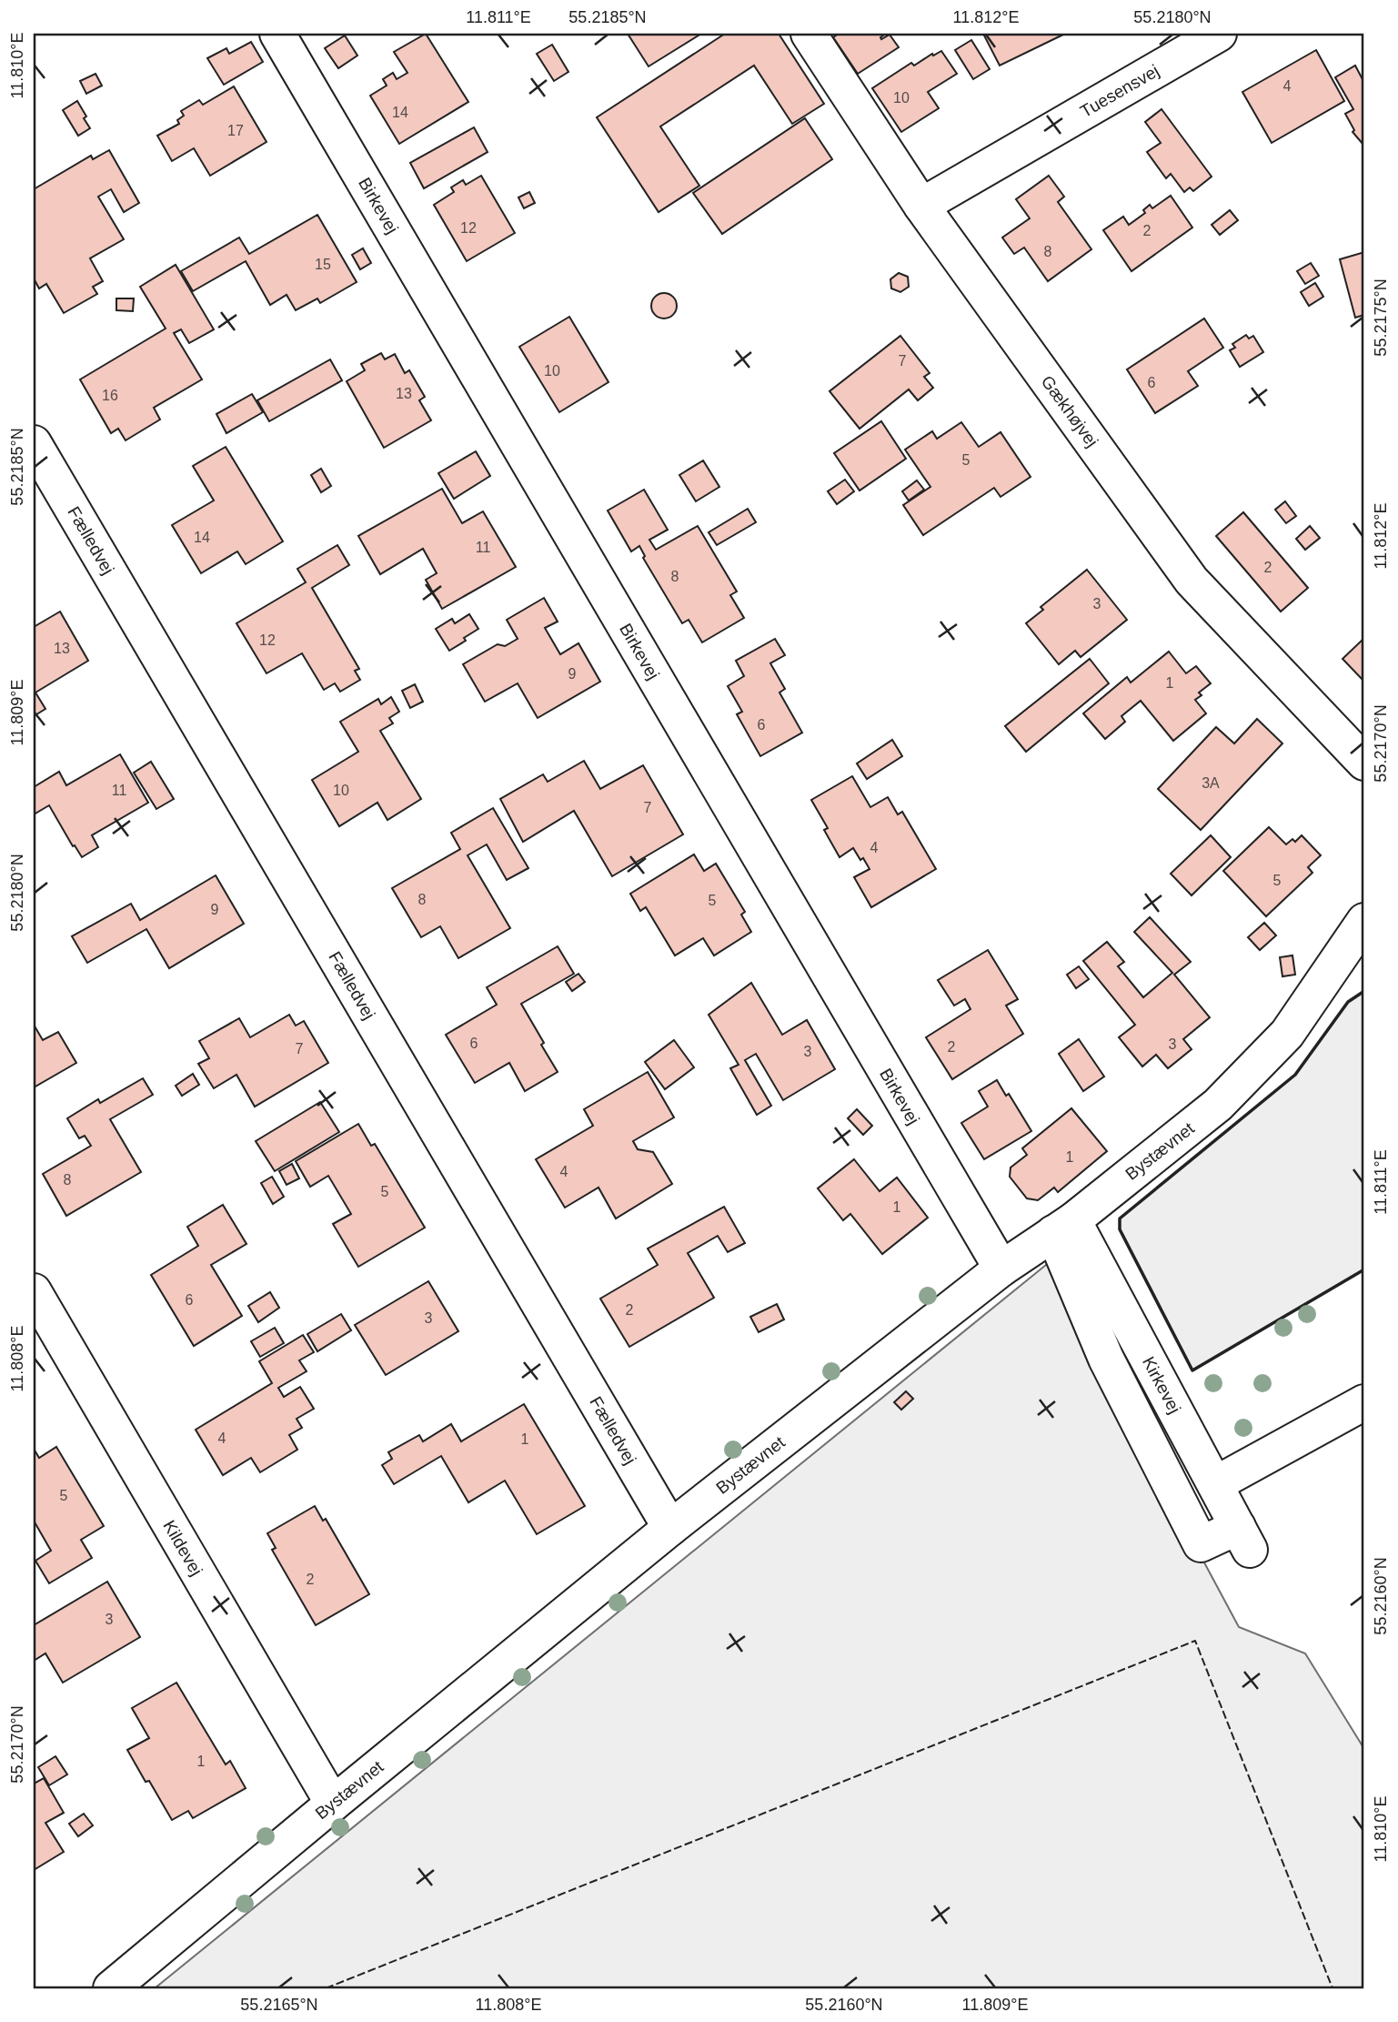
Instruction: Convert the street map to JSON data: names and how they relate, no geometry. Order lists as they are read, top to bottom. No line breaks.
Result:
{"streets":{"street":["Tuesensvej","Birkevej","Gækhøjvej","Fælledvej","Bystævnet","Kirkevej","Kildevej"]},"crossings":[["Tuesensvej","Gækhøjvej"],["Birkevej","Bystævnet"],["Fælledvej","Bystævnet"],["Bystævnet","Kirkevej"],["Bystævnet","Kildevej"]],"house_numbers":["4","10","14","17","12","2","8","15","7","10","6","13","16","5","14","11","2","8","3","12","13","9","1","6","3A","11","10","7","4","5","8","5","9","6","3","2","7","3","1","4","8","5","1","6","2","3","4","1","5","2","3","1"],"coordinates":["11.811°E","55.2185°N","11.812°E","55.2180°N","11.810°E","55.2175°N","11.809°E","55.2170°N","11.808°E","55.2160°N","55.2165°N"]}
